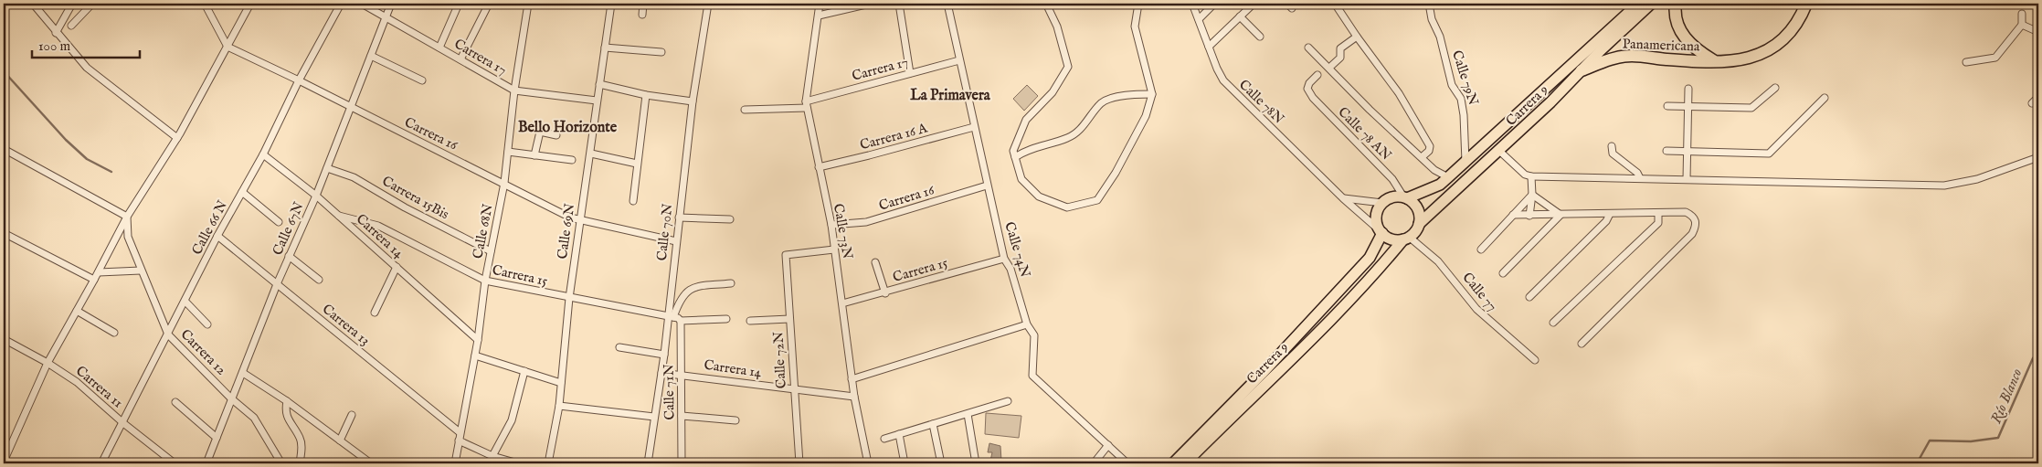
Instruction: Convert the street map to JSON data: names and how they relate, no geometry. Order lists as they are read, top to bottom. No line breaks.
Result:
{"streets":{"highway":["Panamericana"],"main road":["Carrera 9"],"street":["Carrera 17","Calle 79N","Calle 78N","Carrera 16","Calle 78 AN","Carrera 16 A","Carrera 15Bis","Calle 66 N","Calle 67N","Calle 68N","Calle 69N","Calle 73N","Calle 70N","Carrera 14","Calle 74N","Carrera 15","Calle 77","Carrera 13","Carrera 12","Calle 72N","Carrera 11","Calle 71N"]},"crossings":[["Panamericana","Carrera 9"],["Carrera 17","Calle 67N"],["Carrera 17","Calle 68N"],["Carrera 17","Calle 69N"],["Carrera 17","Calle 73N"],["Carrera 17","Calle 74N"],["Calle 79N","Carrera 9"],["Calle 78N","Carrera 9"],["Calle 78N","Calle 78 AN"],["Calle 78N","Calle 77"],["Carrera 9","Calle 78 AN"],["Carrera 9","Calle 77"],["Carrera 16","Calle 66 N"],["Carrera 16","Calle 67N"],["Carrera 16","Calle 68N"],["Carrera 16","Calle 69N"],["Carrera 16","Calle 73N"],["Carrera 16","Calle 70N"],["Carrera 16","Calle 74N"],["Calle 78 AN","Calle 77"],["Carrera 16 A","Calle 73N"],["Carrera 16 A","Calle 74N"],["Carrera 15Bis","Calle 67N"],["Carrera 15Bis","Calle 68N"],["Calle 66 N","Carrera 14"],["Calle 66 N","Carrera 13"],["Calle 66 N","Carrera 12"],["Calle 66 N","Carrera 11"],["Calle 67N","Carrera 14"],["Calle 67N","Carrera 13"],["Calle 67N","Carrera 12"],["Calle 68N","Carrera 14"],["Calle 68N","Carrera 15"],["Calle 68N","Carrera 13"],["Calle 69N","Carrera 15"],["Calle 73N","Carrera 14"],["Calle 73N","Carrera 15"],["Calle 73N","Calle 72N"],["Calle 70N","Carrera 14"],["Calle 70N","Carrera 15"],["Carrera 14","Carrera 15"],["Carrera 14","Calle 72N"],["Carrera 14","Calle 71N"],["Calle 74N","Carrera 15"],["Carrera 15","Calle 71N"]],"districts":["La Primavera","Bello Horizonte"],"water":["Río Blanco"],"scale_bar":"100 m"}
